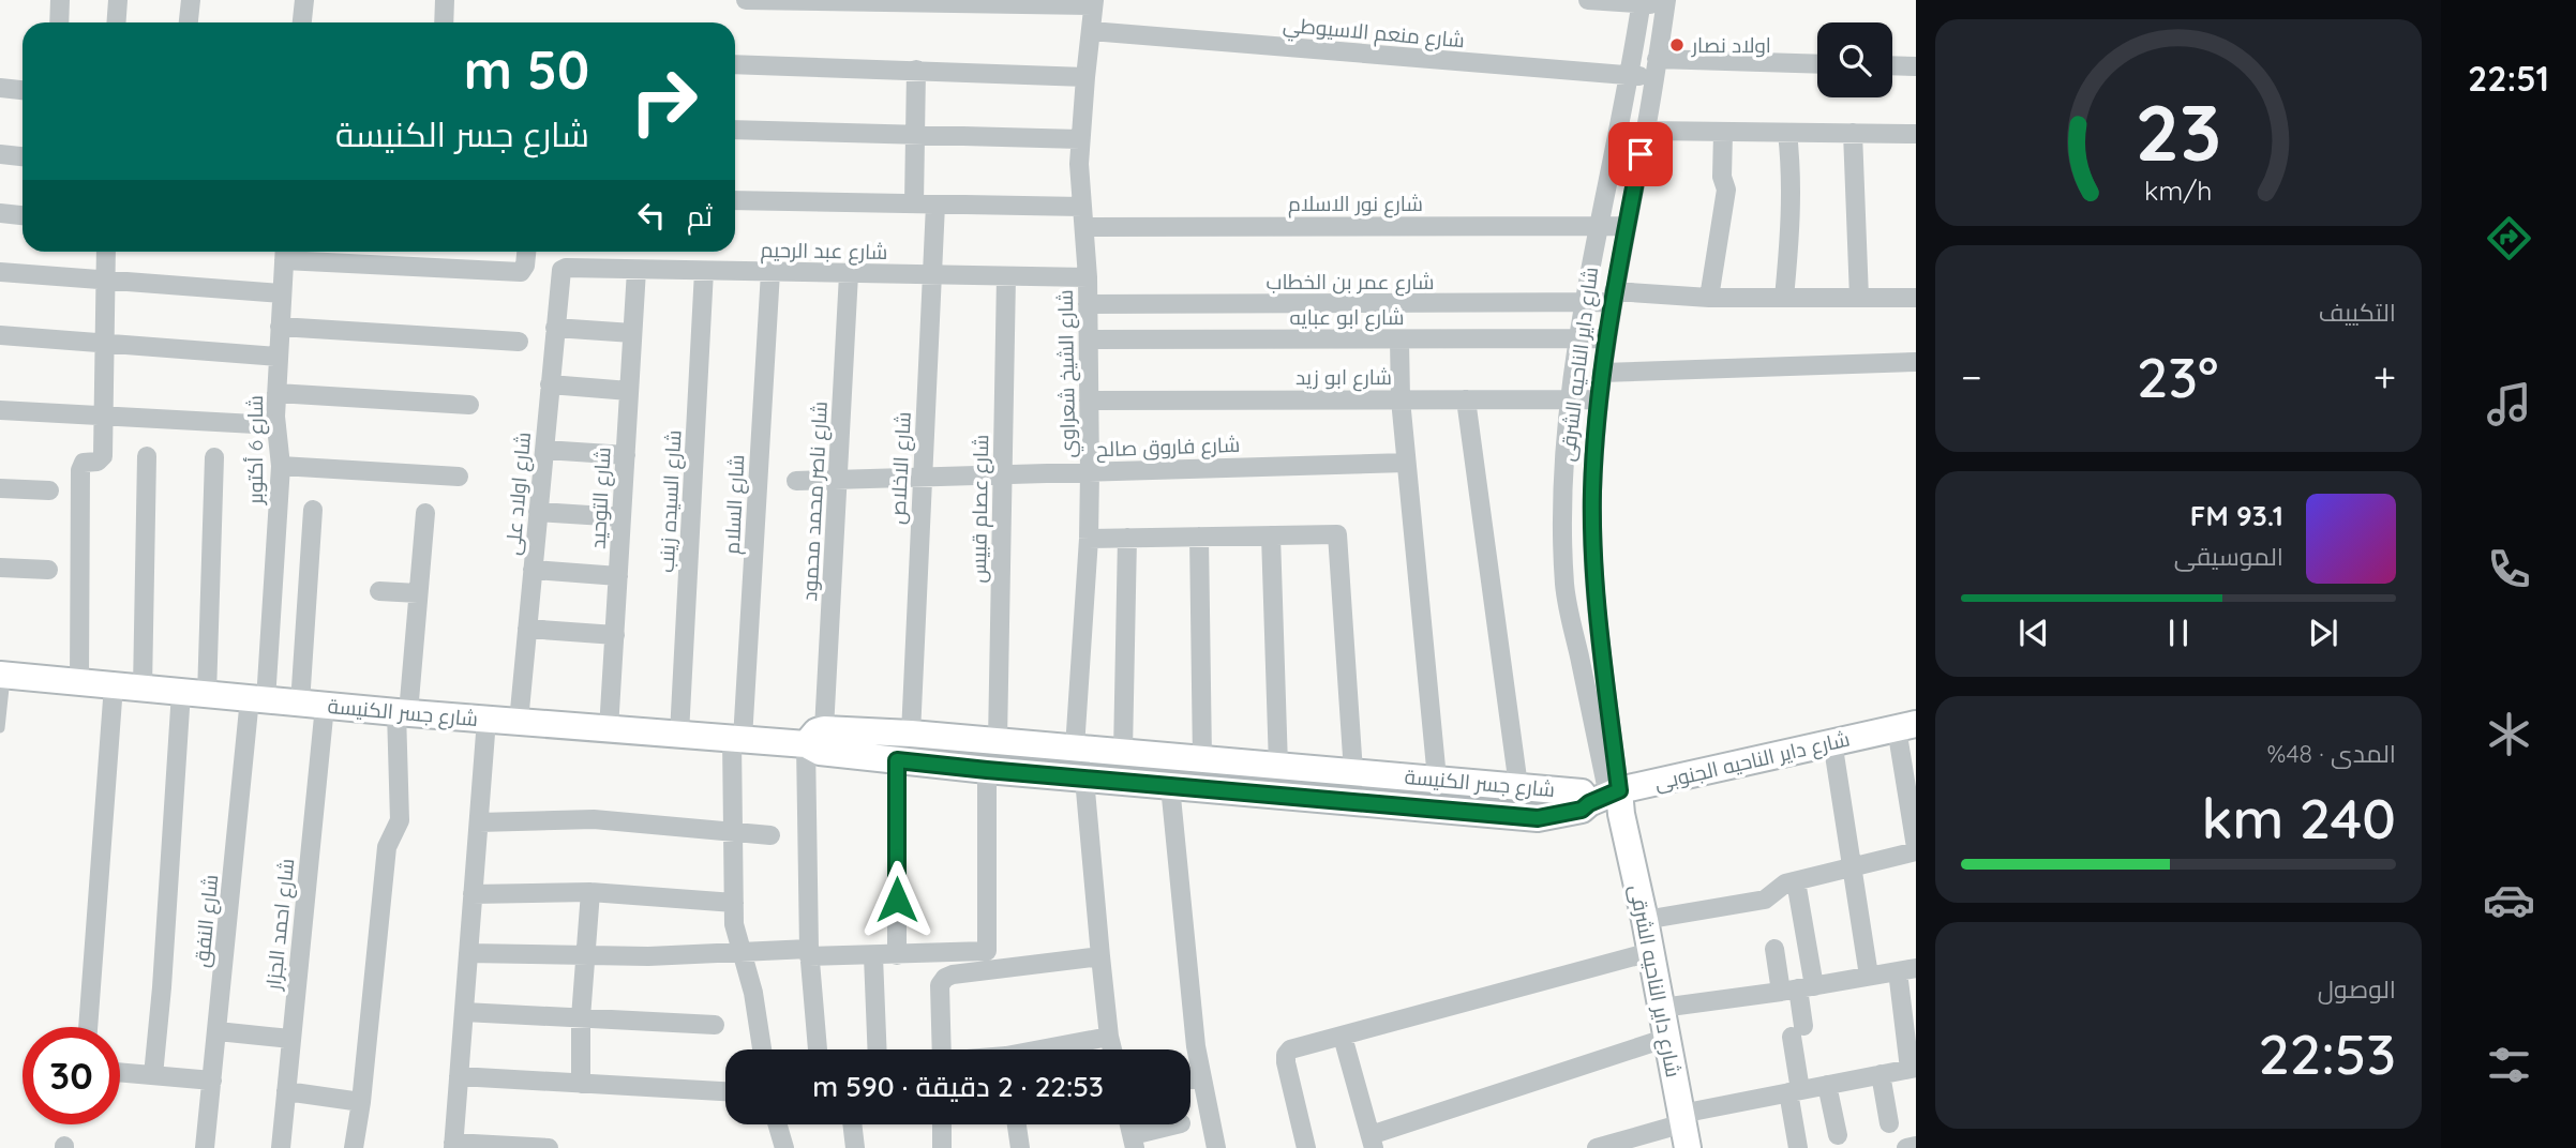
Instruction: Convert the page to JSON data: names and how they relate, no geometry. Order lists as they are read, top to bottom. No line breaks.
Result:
{"streets":{"main road":["شارع داير الناحيه الشرقى","شارع جسر الكنيسة","شارع داير الناحيه الجنوبى"],"street":["شارع منعم الاسيوطي","شارع نور الاسلام","شارع عبد الرحيم","شارع عمر بن الخطاب","شارع ابو عبايه","شارع الشيخ شعراوي","شارع ابو زيد","شارع فاروق صالح","شارع 6 أكتوبر","شارع الاخلاص","شارع اولاد على","شارع التوحيد","شارع السيده زينب","شارع ناصر محمد محمود","شارع السلام","شارع عصام قبيس","شارع النفق","شارع احمد الجزار"]},"crossings":[["شارع منعم الاسيوطي","شارع داير الناحيه الشرقى"],["شارع منعم الاسيوطي","شارع الشيخ شعراوي"],["شارع نور الاسلام","شارع داير الناحيه الشرقى"],["شارع نور الاسلام","شارع الشيخ شعراوي"],["شارع عبد الرحيم","شارع الشيخ شعراوي"],["شارع عبد الرحيم","شارع الاخلاص"],["شارع عبد الرحيم","شارع اولاد على"],["شارع عبد الرحيم","شارع التوحيد"],["شارع عبد الرحيم","شارع السيده زينب"],["شارع عبد الرحيم","شارع ناصر محمد محمود"],["شارع عبد الرحيم","شارع السلام"],["شارع عبد الرحيم","شارع عصام قبيس"],["شارع عمر بن الخطاب","شارع داير الناحيه الشرقى"],["شارع عمر بن الخطاب","شارع الشيخ شعراوي"],["شارع ابو عبايه","شارع داير الناحيه الشرقى"],["شارع ابو عبايه","شارع الشيخ شعراوي"],["شارع داير الناحيه الشرقى","شارع ابو زيد"],["شارع داير الناحيه الشرقى","شارع جسر الكنيسة"],["شارع داير الناحيه الشرقى","شارع داير الناحيه الجنوبى"],["شارع الشيخ شعراوي","شارع ابو زيد"],["شارع الشيخ شعراوي","شارع فاروق صالح"],["شارع الشيخ شعراوي","شارع جسر الكنيسة"],["شارع فاروق صالح","شارع الاخلاص"],["شارع فاروق صالح","شارع ناصر محمد محمود"],["شارع فاروق صالح","شارع عصام قبيس"],["شارع 6 أكتوبر","شارع جسر الكنيسة"],["شارع 6 أكتوبر","شارع النفق"],["شارع الاخلاص","شارع جسر الكنيسة"],["شارع اولاد على","شارع جسر الكنيسة"],["شارع التوحيد","شارع جسر الكنيسة"],["شارع السيده زينب","شارع جسر الكنيسة"],["شارع ناصر محمد محمود","شارع جسر الكنيسة"],["شارع السلام","شارع جسر الكنيسة"],["شارع عصام قبيس","شارع جسر الكنيسة"],["شارع جسر الكنيسة","شارع داير الناحيه الجنوبى"],["شارع جسر الكنيسة","شارع النفق"],["شارع جسر الكنيسة","شارع احمد الجزار"]],"places":["اولاد نصار"],"page":{"tabs":"22:51","turn":["50 m","شارع جسر الكنيسة"],"then":"ثم","tile":["التكييف",["المدى · 48%","240 km"],["الوصول","22:53"]],"heat":["−","23°","+"],"song":["93.1 FM","الموسيقى"],"limit":"30","trip":"22:53 · 2 دقيقة · 590 m","gauge":["23","km/h"]}}
